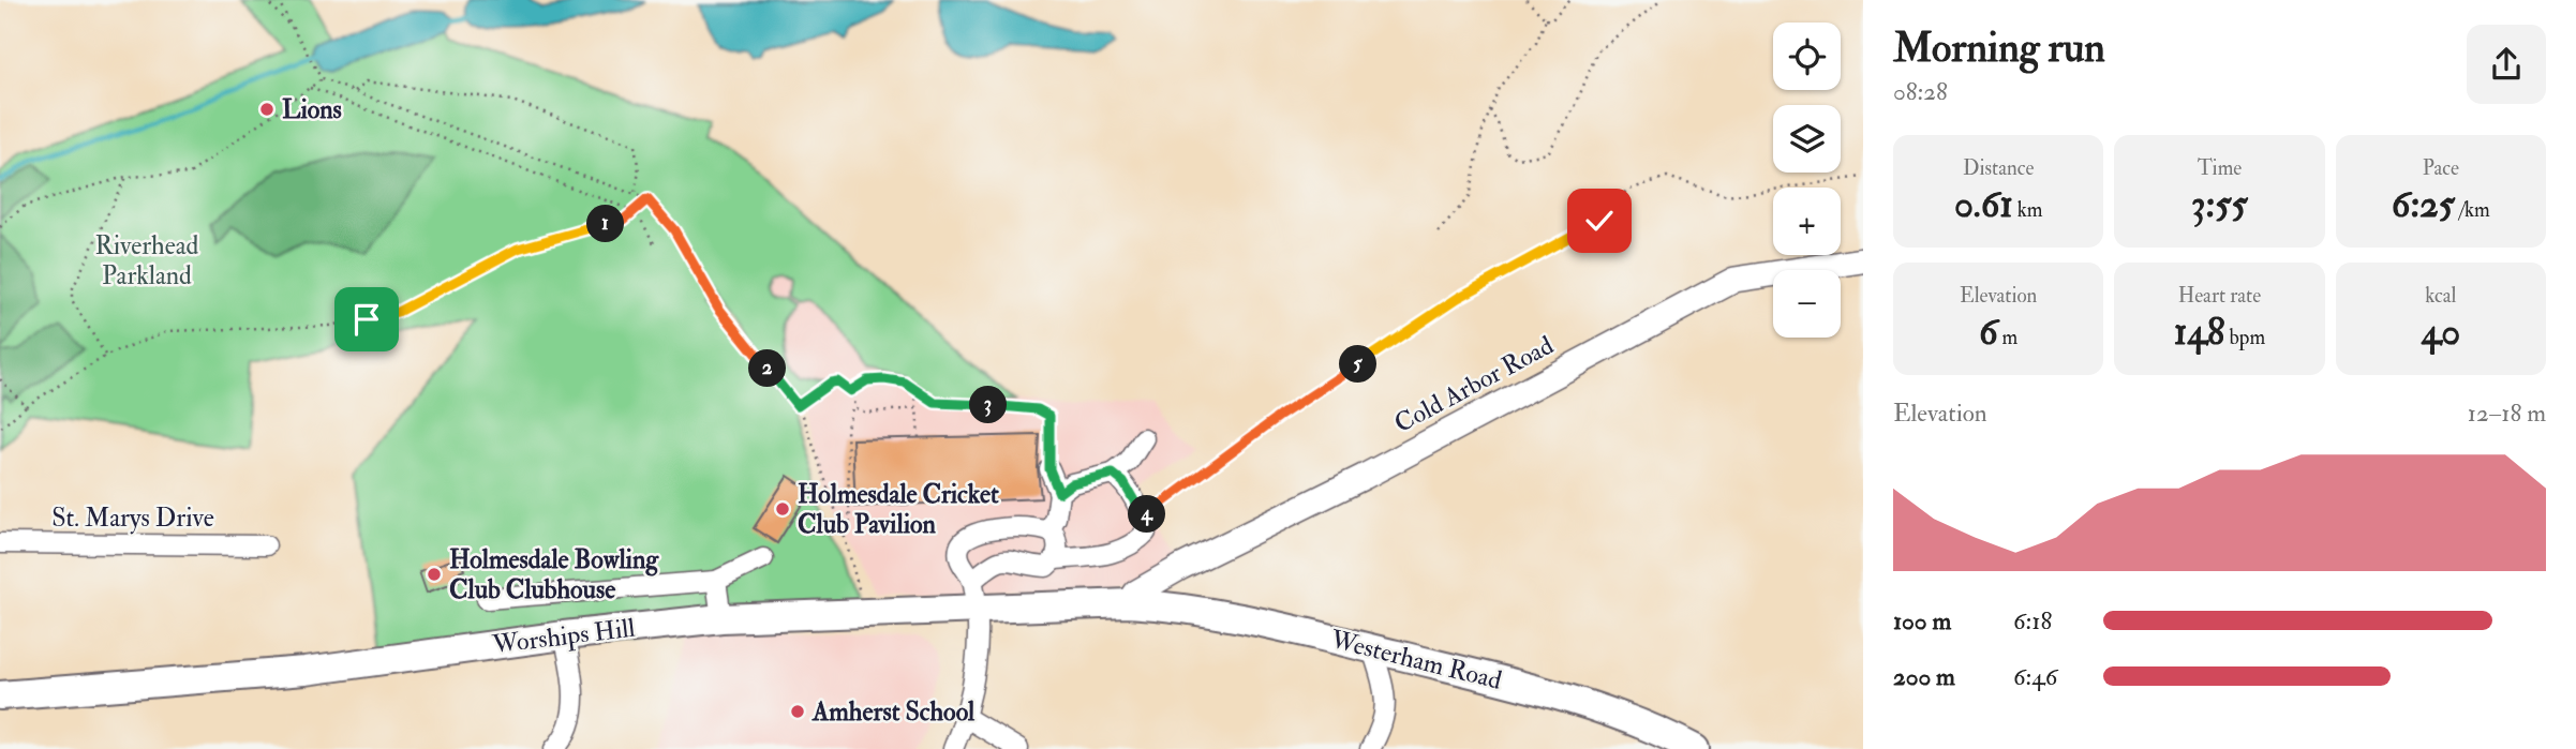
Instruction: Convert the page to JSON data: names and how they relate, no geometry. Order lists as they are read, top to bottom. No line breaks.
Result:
{"streets":{"highway":["Worships Hill","Westerham Road"],"main road":["Cold Arbor Road"],"street":["St. Marys Drive"]},"crossings":[["Cold Arbor Road","Worships Hill"],["Cold Arbor Road","Westerham Road"],["Worships Hill","Westerham Road"]],"parks":["Riverhead Parkland"],"places":["Lions","Holmesdale Cricket Club Pavilion","Holmesdale Bowling Club Clubhouse","Amherst School"],"page":{"heading":["Morning run","08:28"],"map_buttons":["+","−"],"stats":[["Distance","0.61 km"],["Time","3:55"],["Pace","6:25 /km"],["Elevation","6 m"],["Heart rate","148 bpm"],["kcal","40"]],"pins":["1","5","2","3","4"],"chart":["Elevation","12–18 m"],"list":[{"name":"100 m","note":"6:18"},{"name":"200 m","note":"6:46"}]}}
